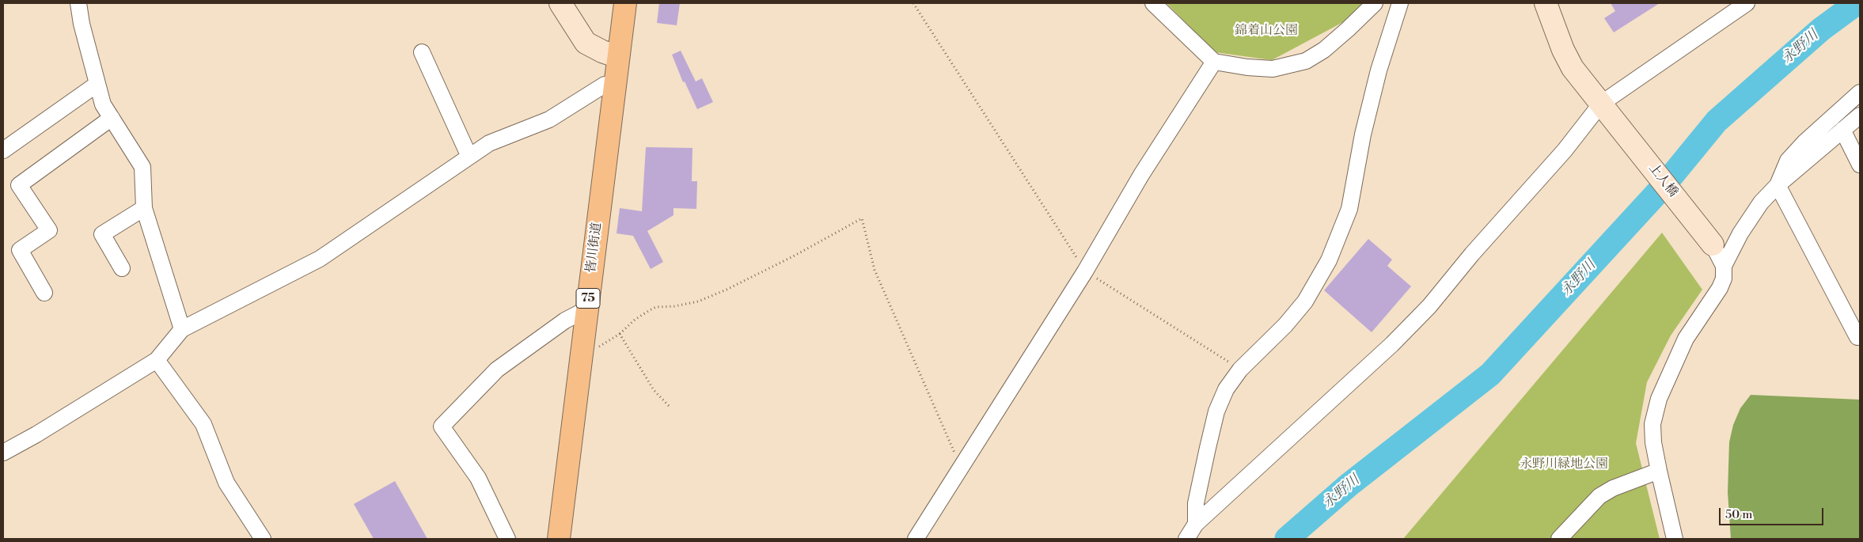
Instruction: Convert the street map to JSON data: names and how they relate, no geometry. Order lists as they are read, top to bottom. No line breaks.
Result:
{"streets":{"main road":["皆川街道","75"],"street":["上人橋"]},"water":["永野川"],"parks":["錦着山公園","永野川緑地公園"],"scale_bar":"50 m"}
